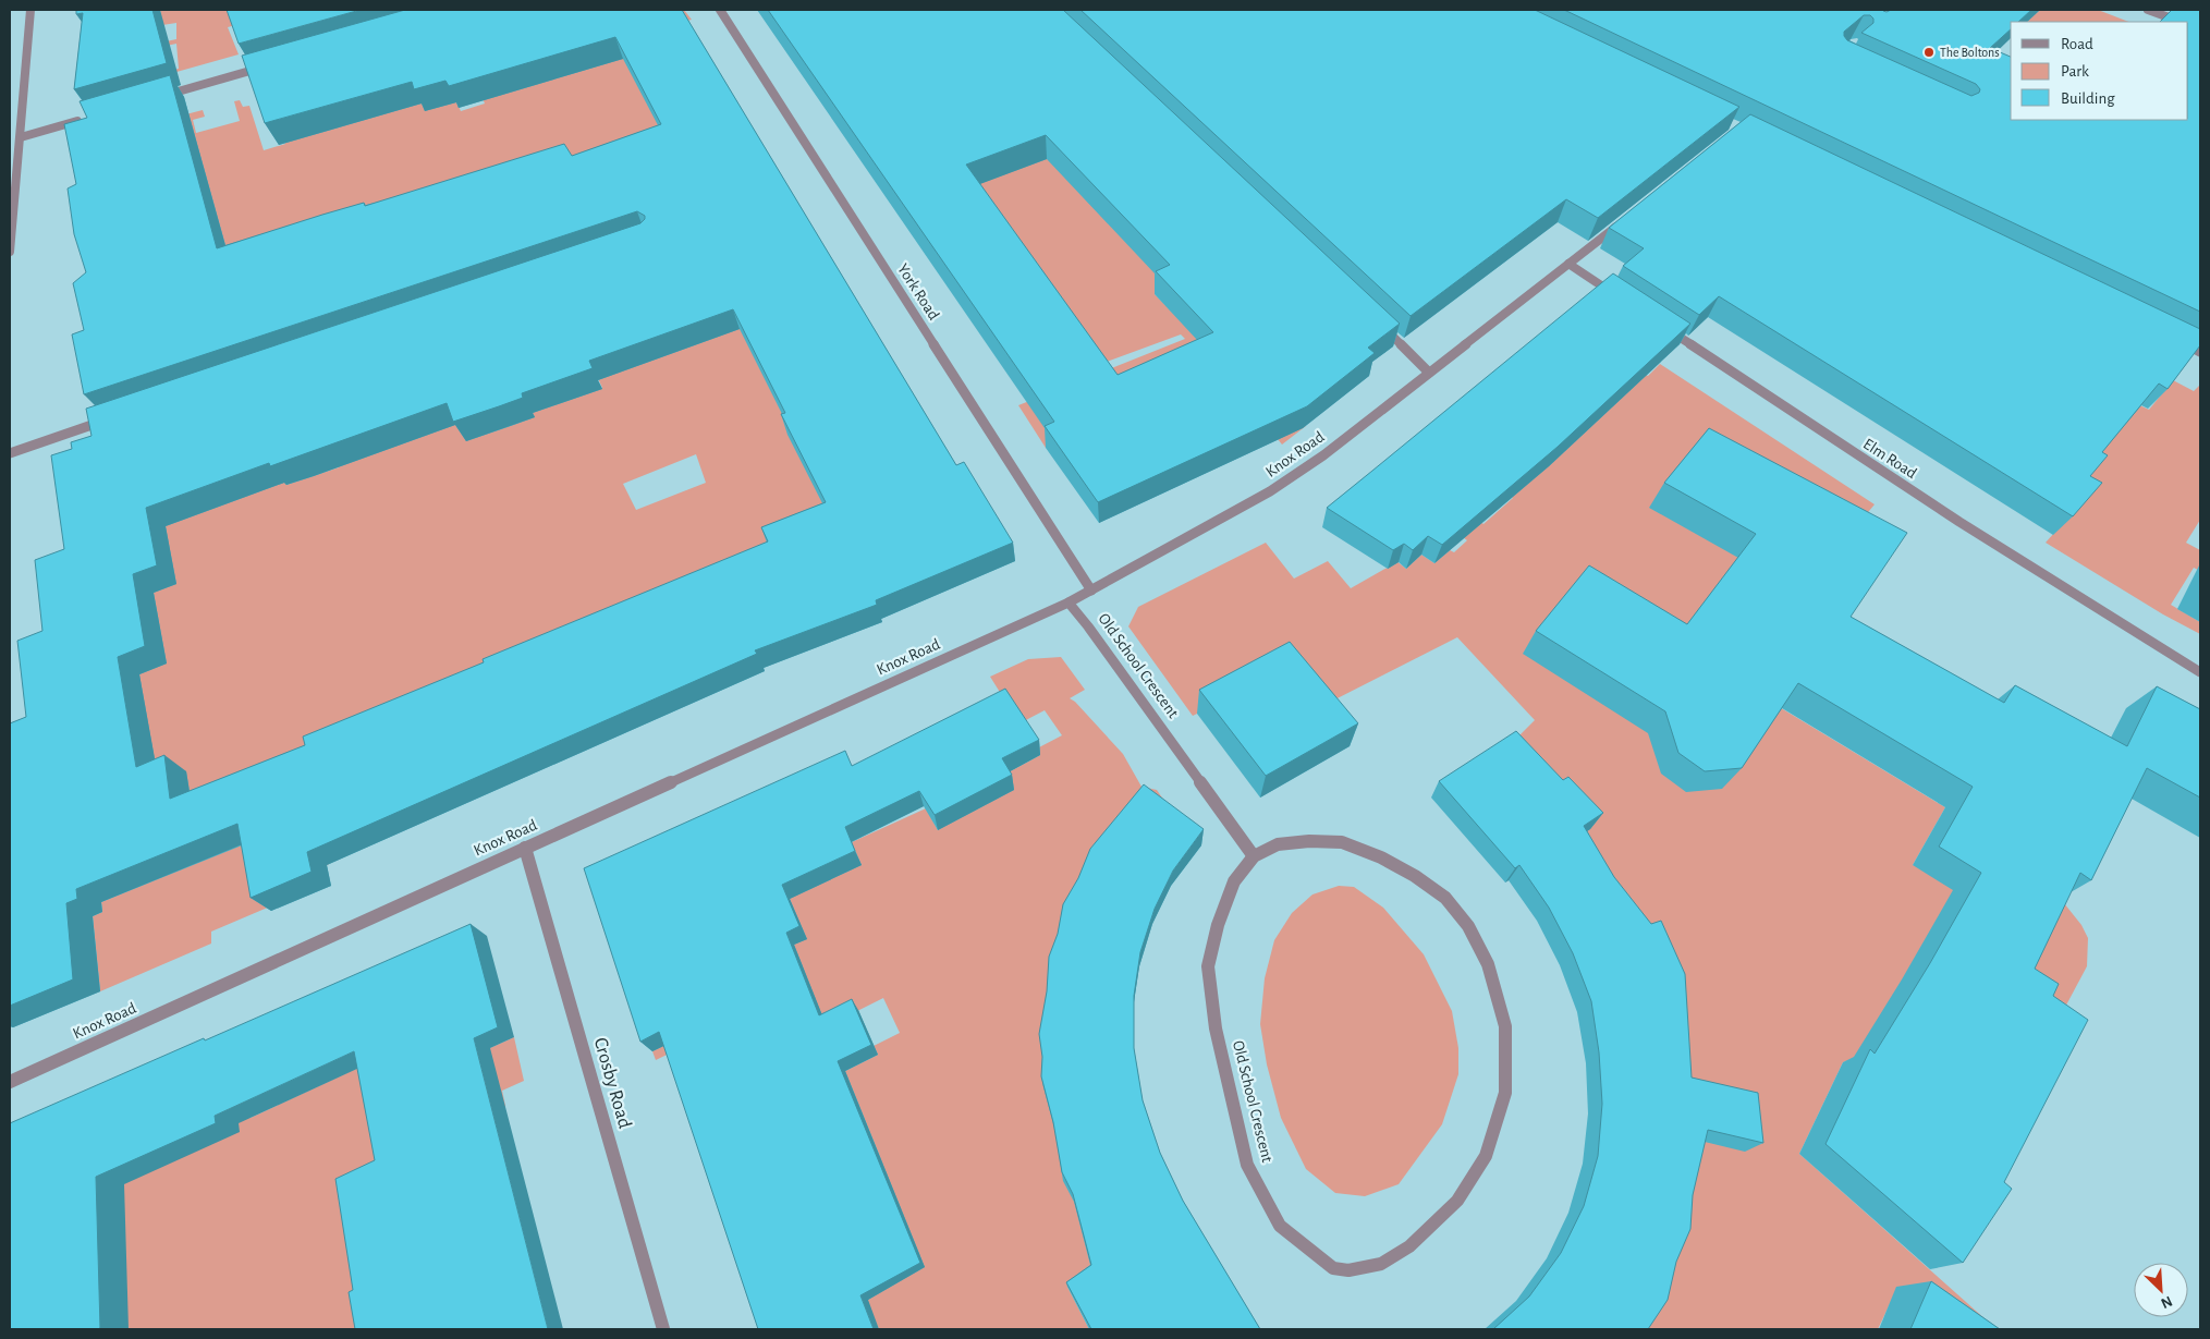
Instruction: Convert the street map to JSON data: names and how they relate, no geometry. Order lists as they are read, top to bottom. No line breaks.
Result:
{"streets":{"street":["York Road","Knox Road","Elm Road","Old School Crescent","Crosby Road"]},"crossings":[["York Road","Knox Road"],["Knox Road","Old School Crescent"],["Knox Road","Crosby Road"]],"places":["The Boltons"],"legend":["Road","Park","Building"],"north":"bottom right"}
